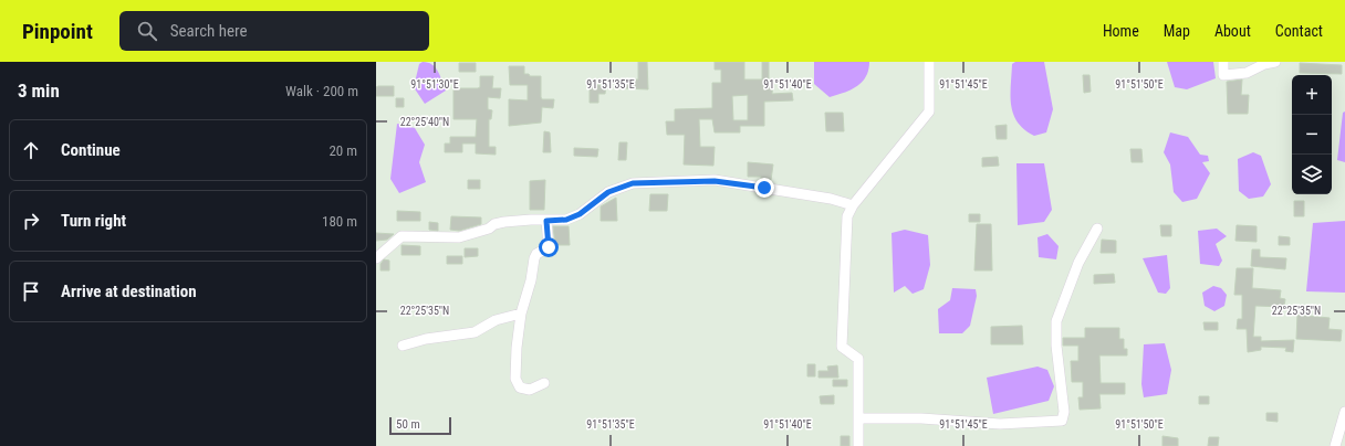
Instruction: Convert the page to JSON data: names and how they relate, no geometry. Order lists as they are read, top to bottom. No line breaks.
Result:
{"scale_bar":"50 m","page":{"header":"Pinpoint","search":"Search here","nav":["Home","Map","About","Contact"],"heading":["3 min","Walk · 200 m"],"map_buttons":["+","−"],"list":[["Continue","20 m"],["Turn right","180 m"],"Arrive at destination"],"scale":"50 m"},"coordinates":["91°51'30\"E","91°51'35\"E","91°51'40\"E","91°51'45\"E","91°51'50\"E","22°25'40\"N","22°25'35\"N"]}
